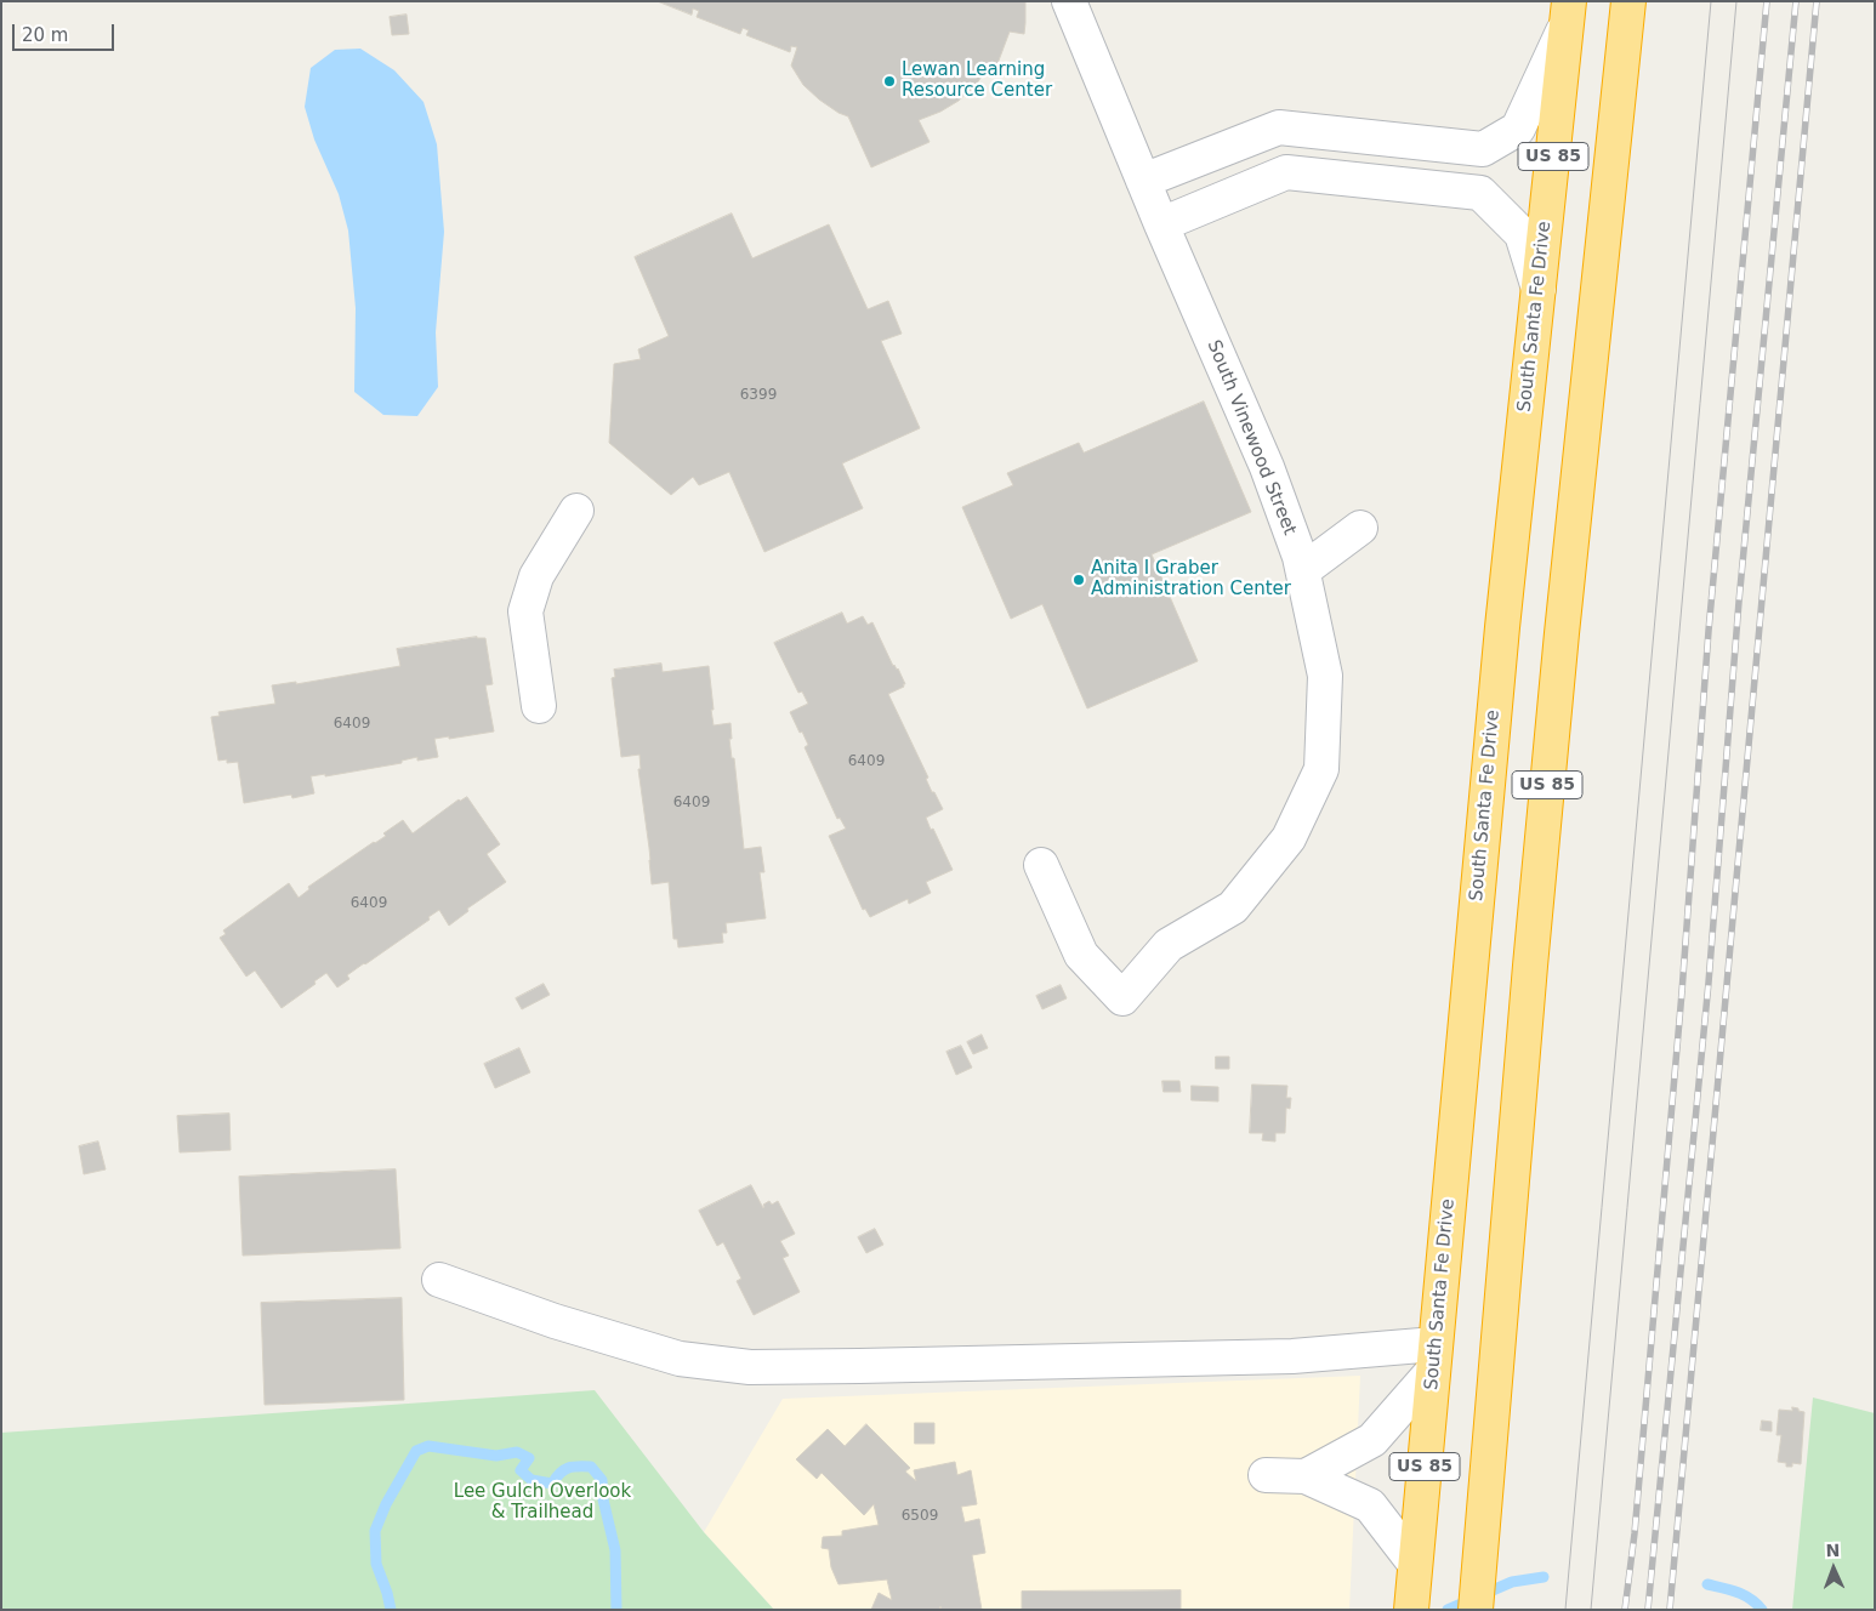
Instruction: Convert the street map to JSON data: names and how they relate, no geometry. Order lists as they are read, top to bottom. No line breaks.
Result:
{"streets":{"highway":["US 85","South Santa Fe Drive"],"street":["South Vinewood Street"]},"parks":["Lee Gulch Overlook & Trailhead"],"places":["Lewan Learning Resource Center","Anita I Graber Administration Center"],"house_numbers":["6399","6409","6409","6409","6409","6509"],"scale_bar":"20 m","north":"top"}
